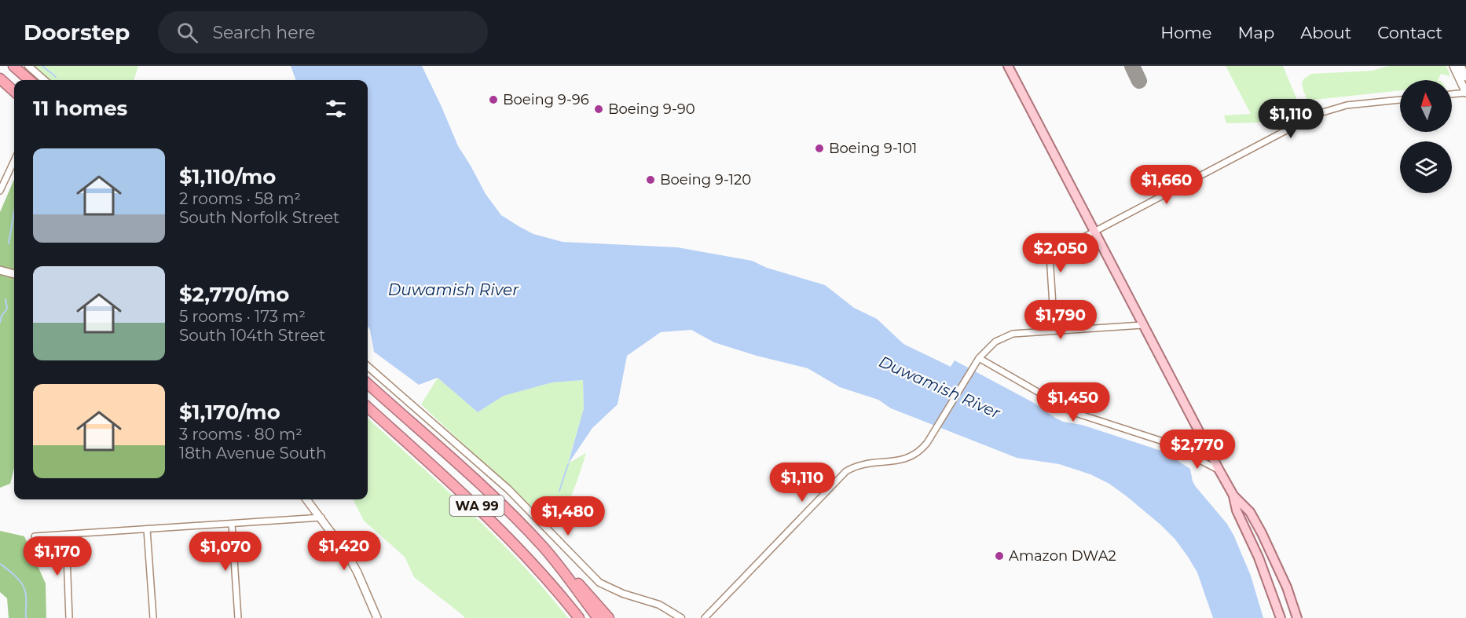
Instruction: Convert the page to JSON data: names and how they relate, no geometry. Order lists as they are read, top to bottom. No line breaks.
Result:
{"streets":{"highway":["WA 99"]},"water":["Duwamish River"],"places":["Boeing 9-96","Boeing 9-90","Boeing 9-101","Boeing 9-120","Amazon DWA2"],"north":"top","page":{"header":"Doorstep","search":"Search here","nav":["Home","Map","About","Contact"],"heading":"11 homes","price":["$1,110","$1,660","$2,050","$1,790","$1,450","$2,770","$1,110","$1,480","$1,420","$1,070","$1,170"],"list":[{"name":"$1,110/mo","note":"2 rooms · 58 m² · South Norfolk Street"},{"name":"$2,770/mo","note":"5 rooms · 173 m² · South 104th Street"},{"name":"$1,170/mo","note":"3 rooms · 80 m² · 18th Avenue South"}]}}
